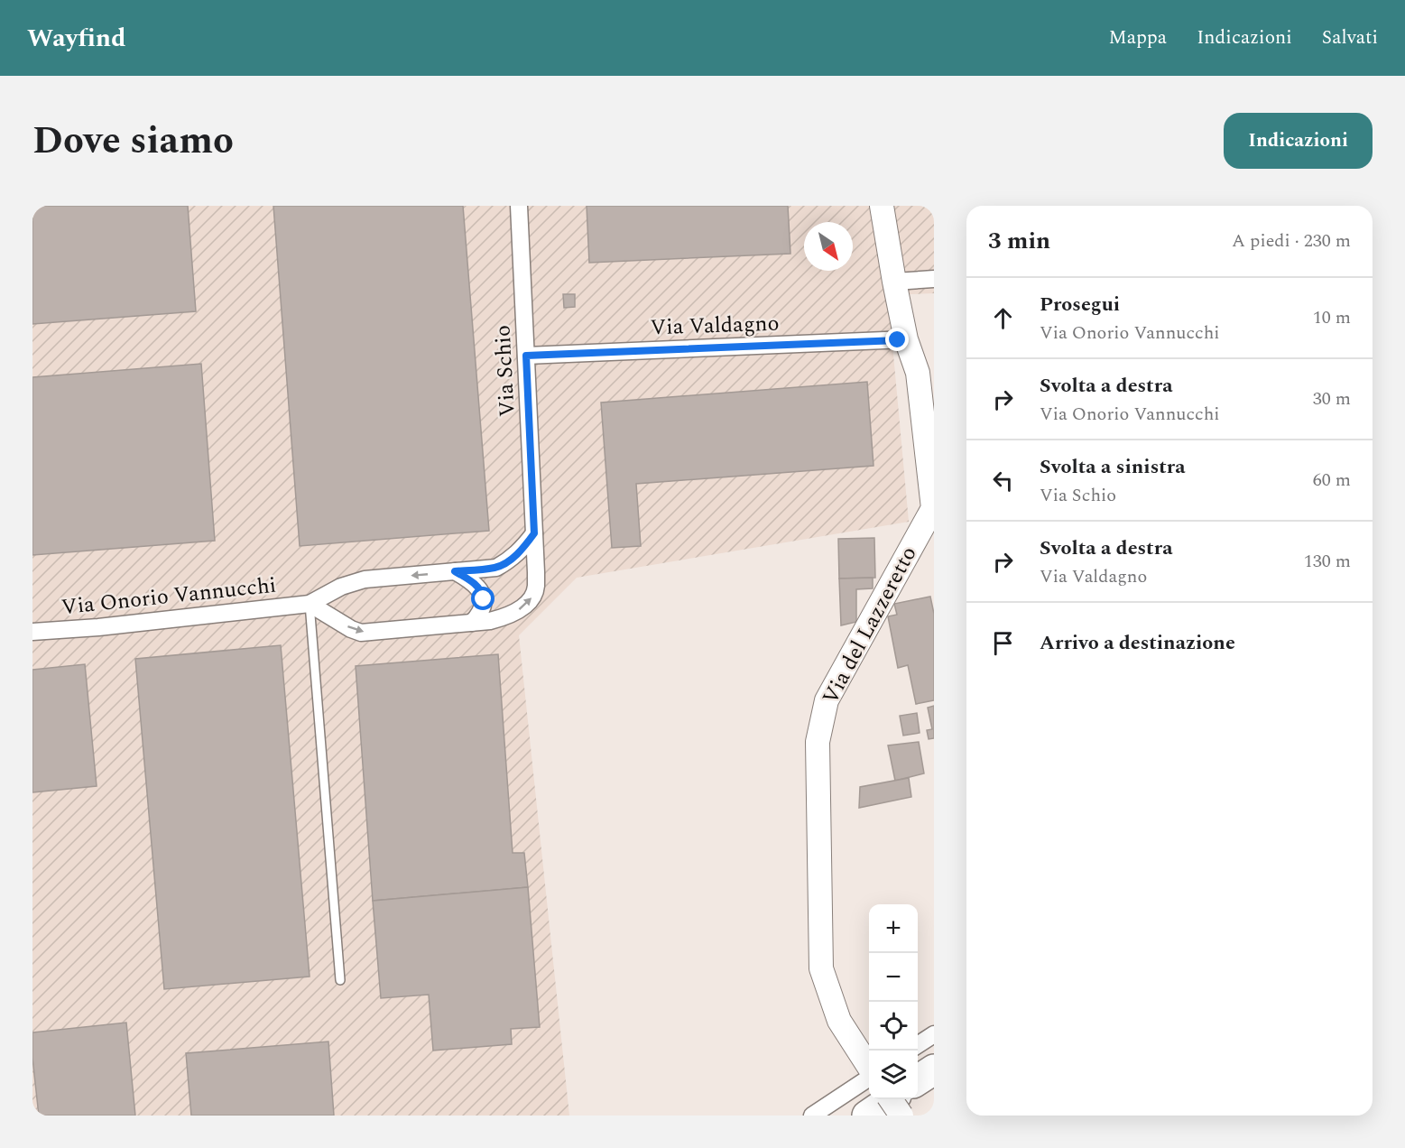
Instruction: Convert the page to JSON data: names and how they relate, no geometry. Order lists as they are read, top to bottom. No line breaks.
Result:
{"streets":{"street":["Via Valdagno","Via Schio","Via Onorio Vannucchi","Via del Lazzeretto"]},"crossings":[["Via Valdagno","Via Schio"],["Via Valdagno","Via del Lazzeretto"],["Via Schio","Via Onorio Vannucchi"]],"north":"bottom right","page":{"header":"Wayfind","nav":["Mappa","Indicazioni","Salvati"],"title":"Dove siamo","buttons":"Indicazioni","heading":["3 min","A piedi · 230 m"],"list":[["Prosegui","Via Onorio Vannucchi","10 m"],["Svolta a destra","Via Onorio Vannucchi","30 m"],["Svolta a sinistra","Via Schio","60 m"],["Svolta a destra","Via Valdagno","130 m"],"Arrivo a destinazione"],"map_buttons":["+","−"]}}
